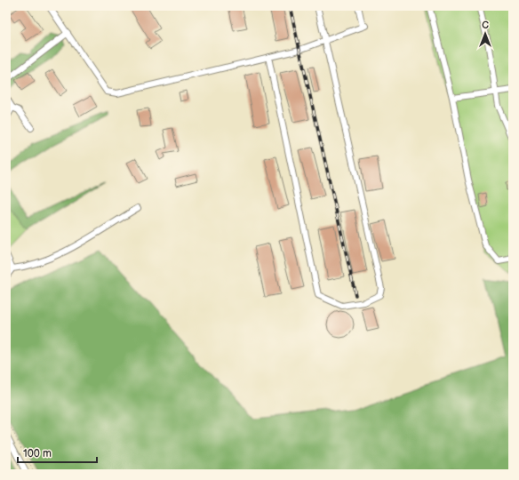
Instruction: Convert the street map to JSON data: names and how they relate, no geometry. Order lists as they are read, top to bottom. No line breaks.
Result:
{"scale_bar":"100 m","north":"top"}
